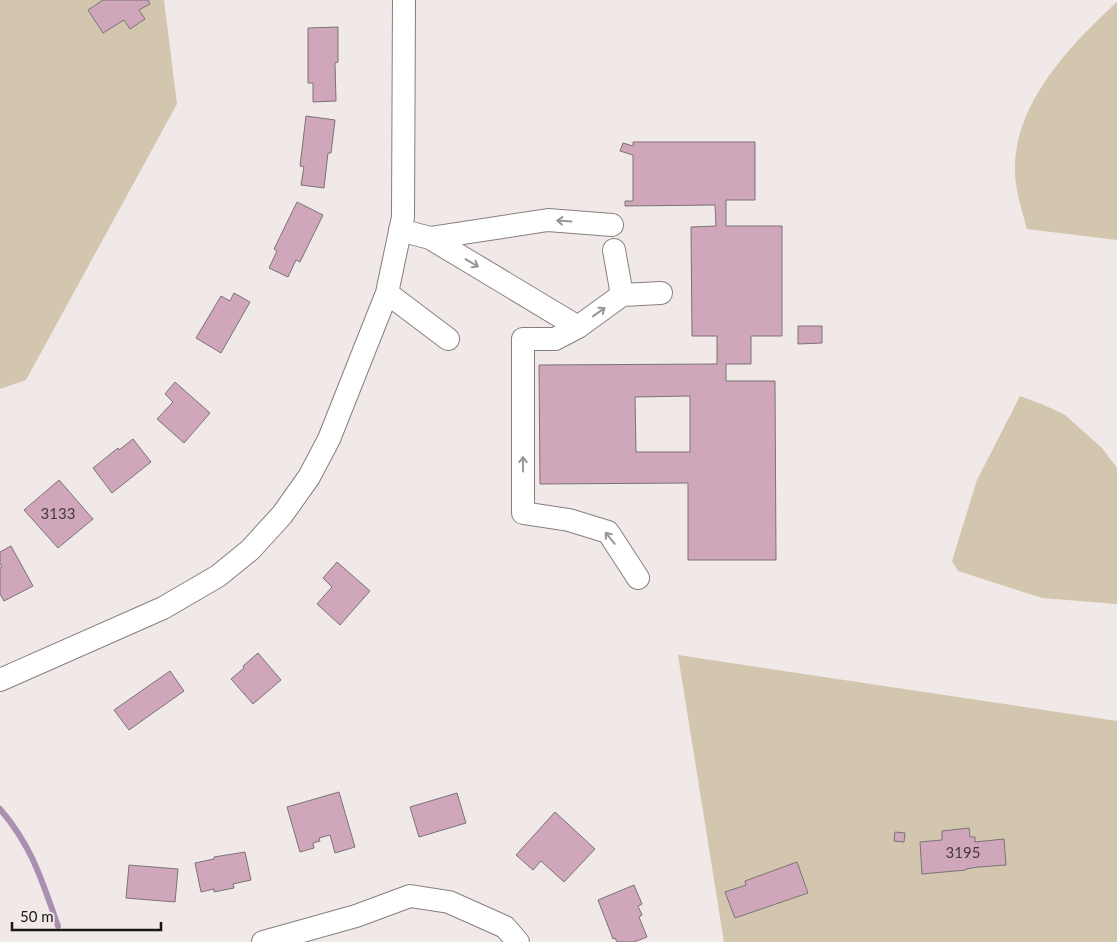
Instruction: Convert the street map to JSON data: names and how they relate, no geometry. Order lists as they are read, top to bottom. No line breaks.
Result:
{"house_numbers":["3133","3195"],"scale_bar":"50 m"}
